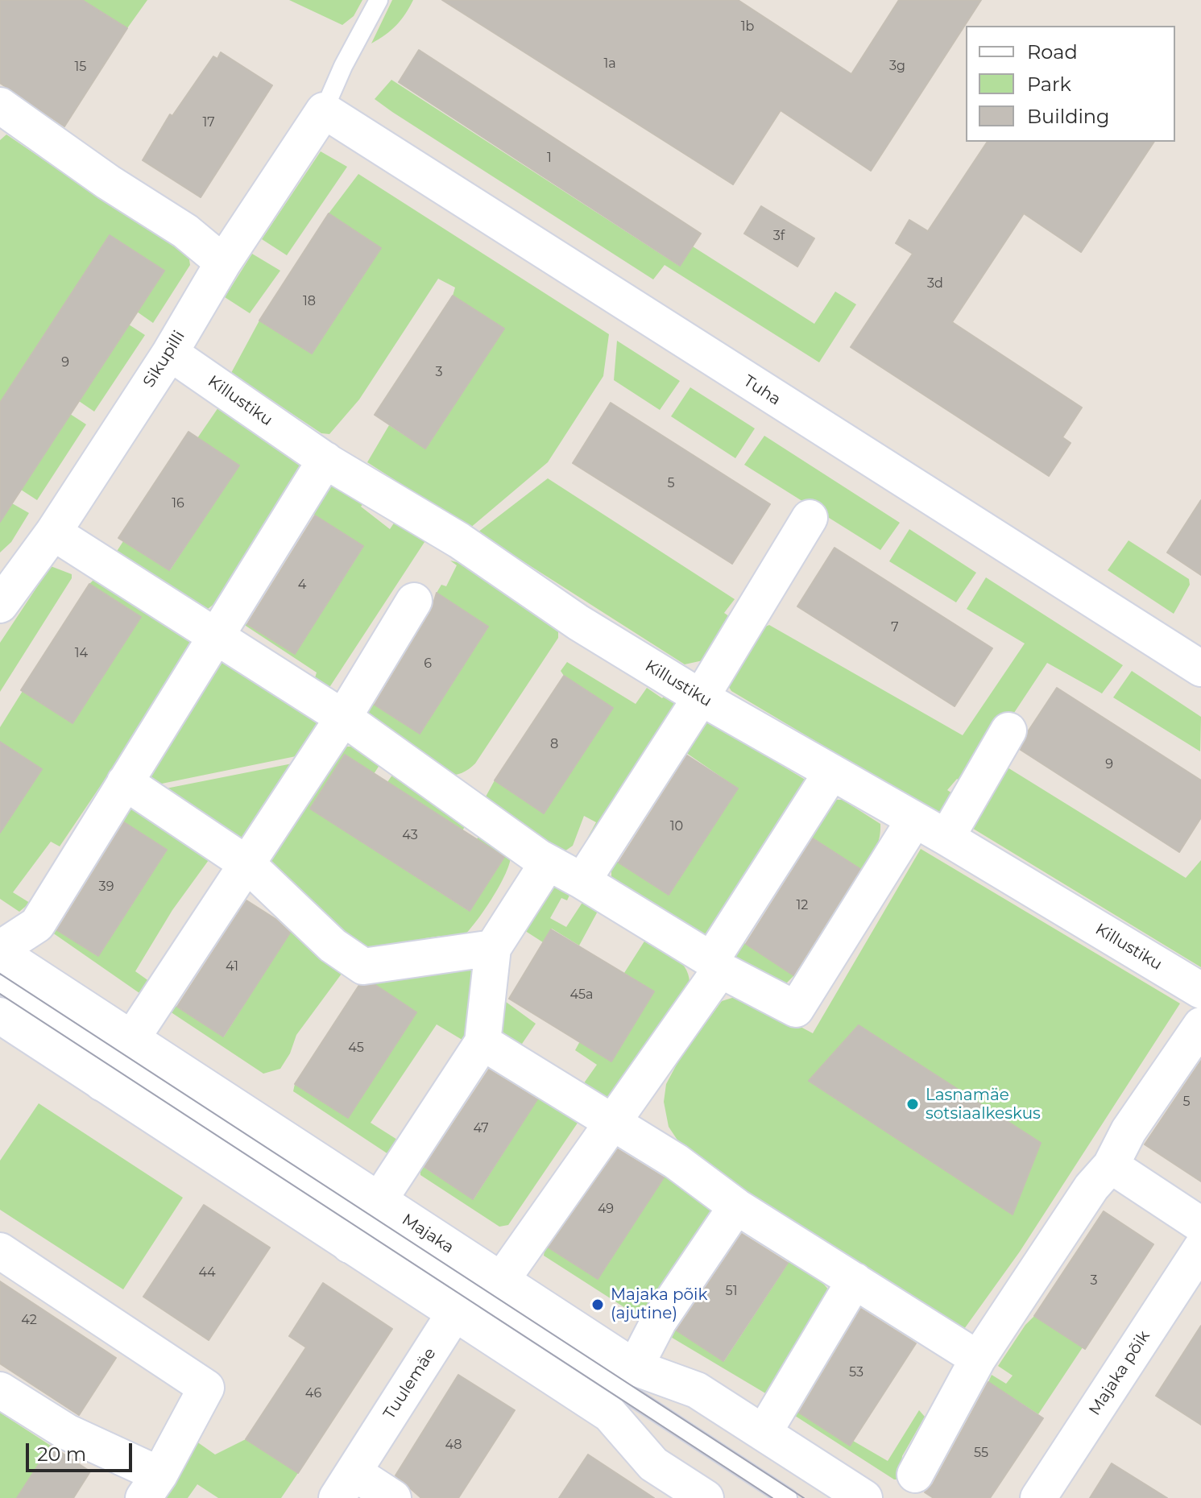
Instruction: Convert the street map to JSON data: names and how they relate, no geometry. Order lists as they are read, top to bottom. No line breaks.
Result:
{"streets":{"street":["Sikupilli","Tuha","Killustiku","Majaka","Majaka põik","Tuulemäe"]},"crossings":[["Sikupilli","Tuha"],["Sikupilli","Killustiku"],["Killustiku","Tuulemäe"],["Majaka","Tuulemäe"]],"places":["Lasnamäe sotsiaalkeskus","Majaka põik (ajutine)"],"house_numbers":["1b","1a","3g","15","17","1","3f","3d","18","9","3","5","16","4","7","14","6","8","9","10","43","39","12","41","45a","45","5","47","49","44","3","51","42","53","46","48","55"],"legend":["Road","Park","Building"],"scale_bar":"20 m"}
